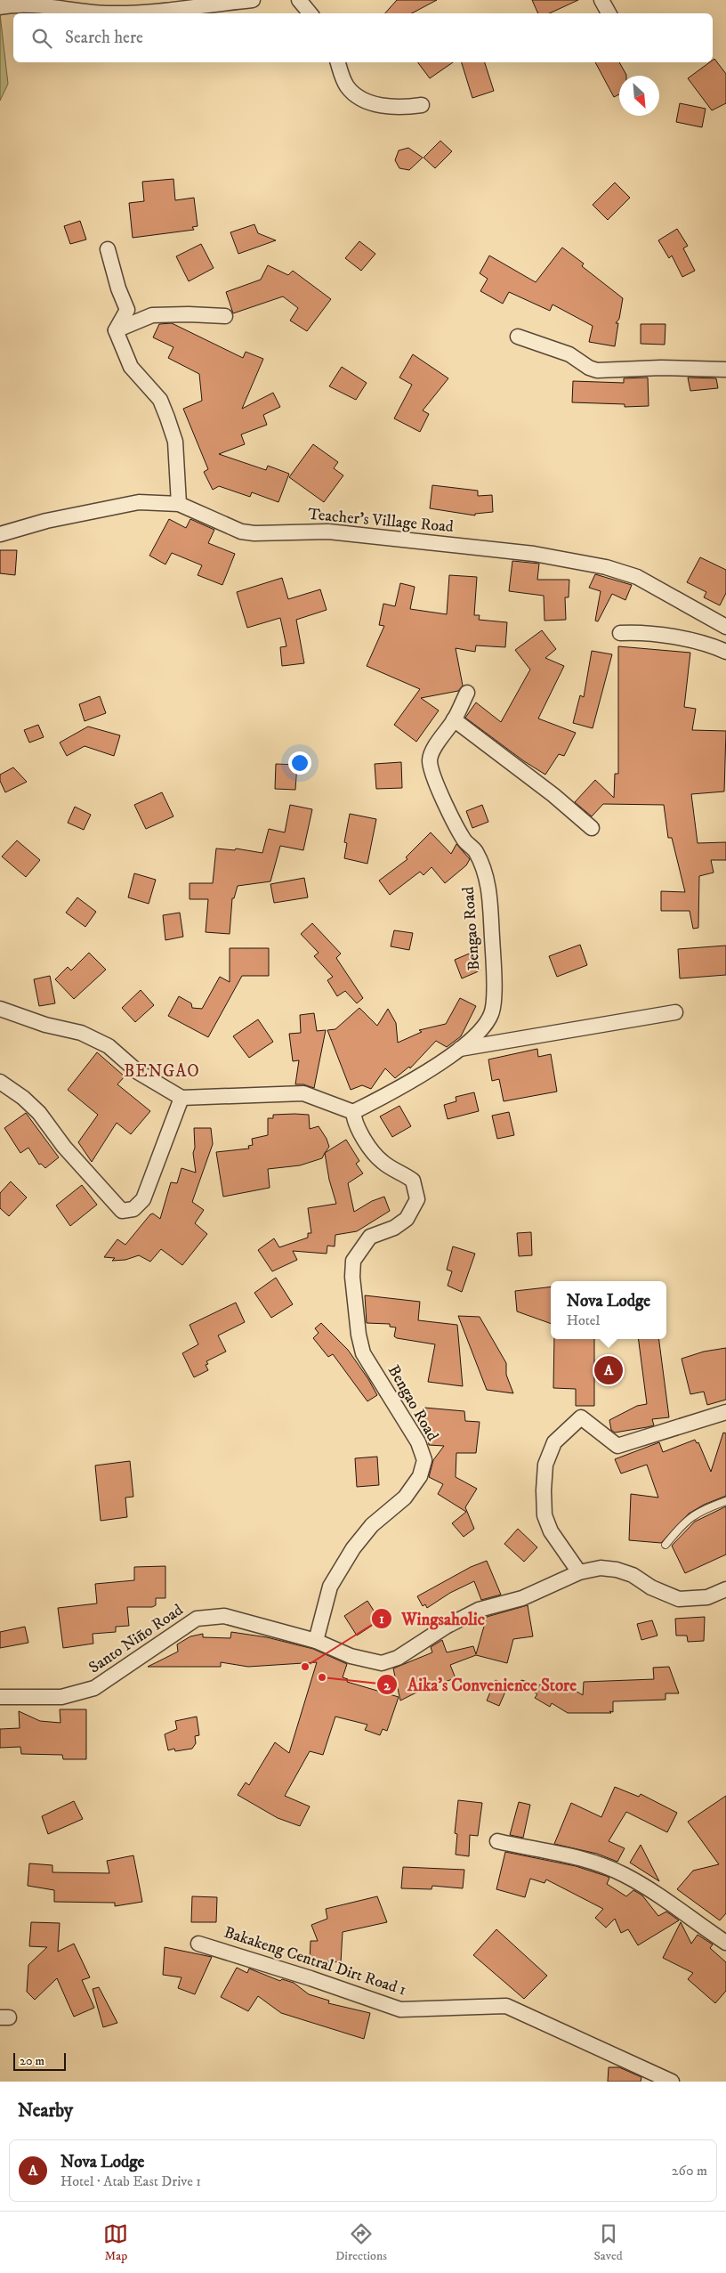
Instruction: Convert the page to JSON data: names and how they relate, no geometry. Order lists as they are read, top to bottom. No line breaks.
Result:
{"streets":{"street":["Teacher's Village Road","Bengao Road","Santo Niño Road","Bakakeng Central Dirt Road 1"]},"crossings":[["Bengao Road","Santo Niño Road"]],"districts":["BENGAO"],"places":["Wingsaholic","Aika's Convenience Store"],"scale_bar":"20 m","north":"bottom right","page":{"search":"Search here","popup":["Nova Lodge","Hotel"],"pins":"A","scale":"20 m","heading":"Nearby","list":[{"mark":"A","name":"Nova Lodge","note":"Hotel · Atab East Drive 1","value":"260 m"}],"nav":["Map","Directions","Saved"]}}
